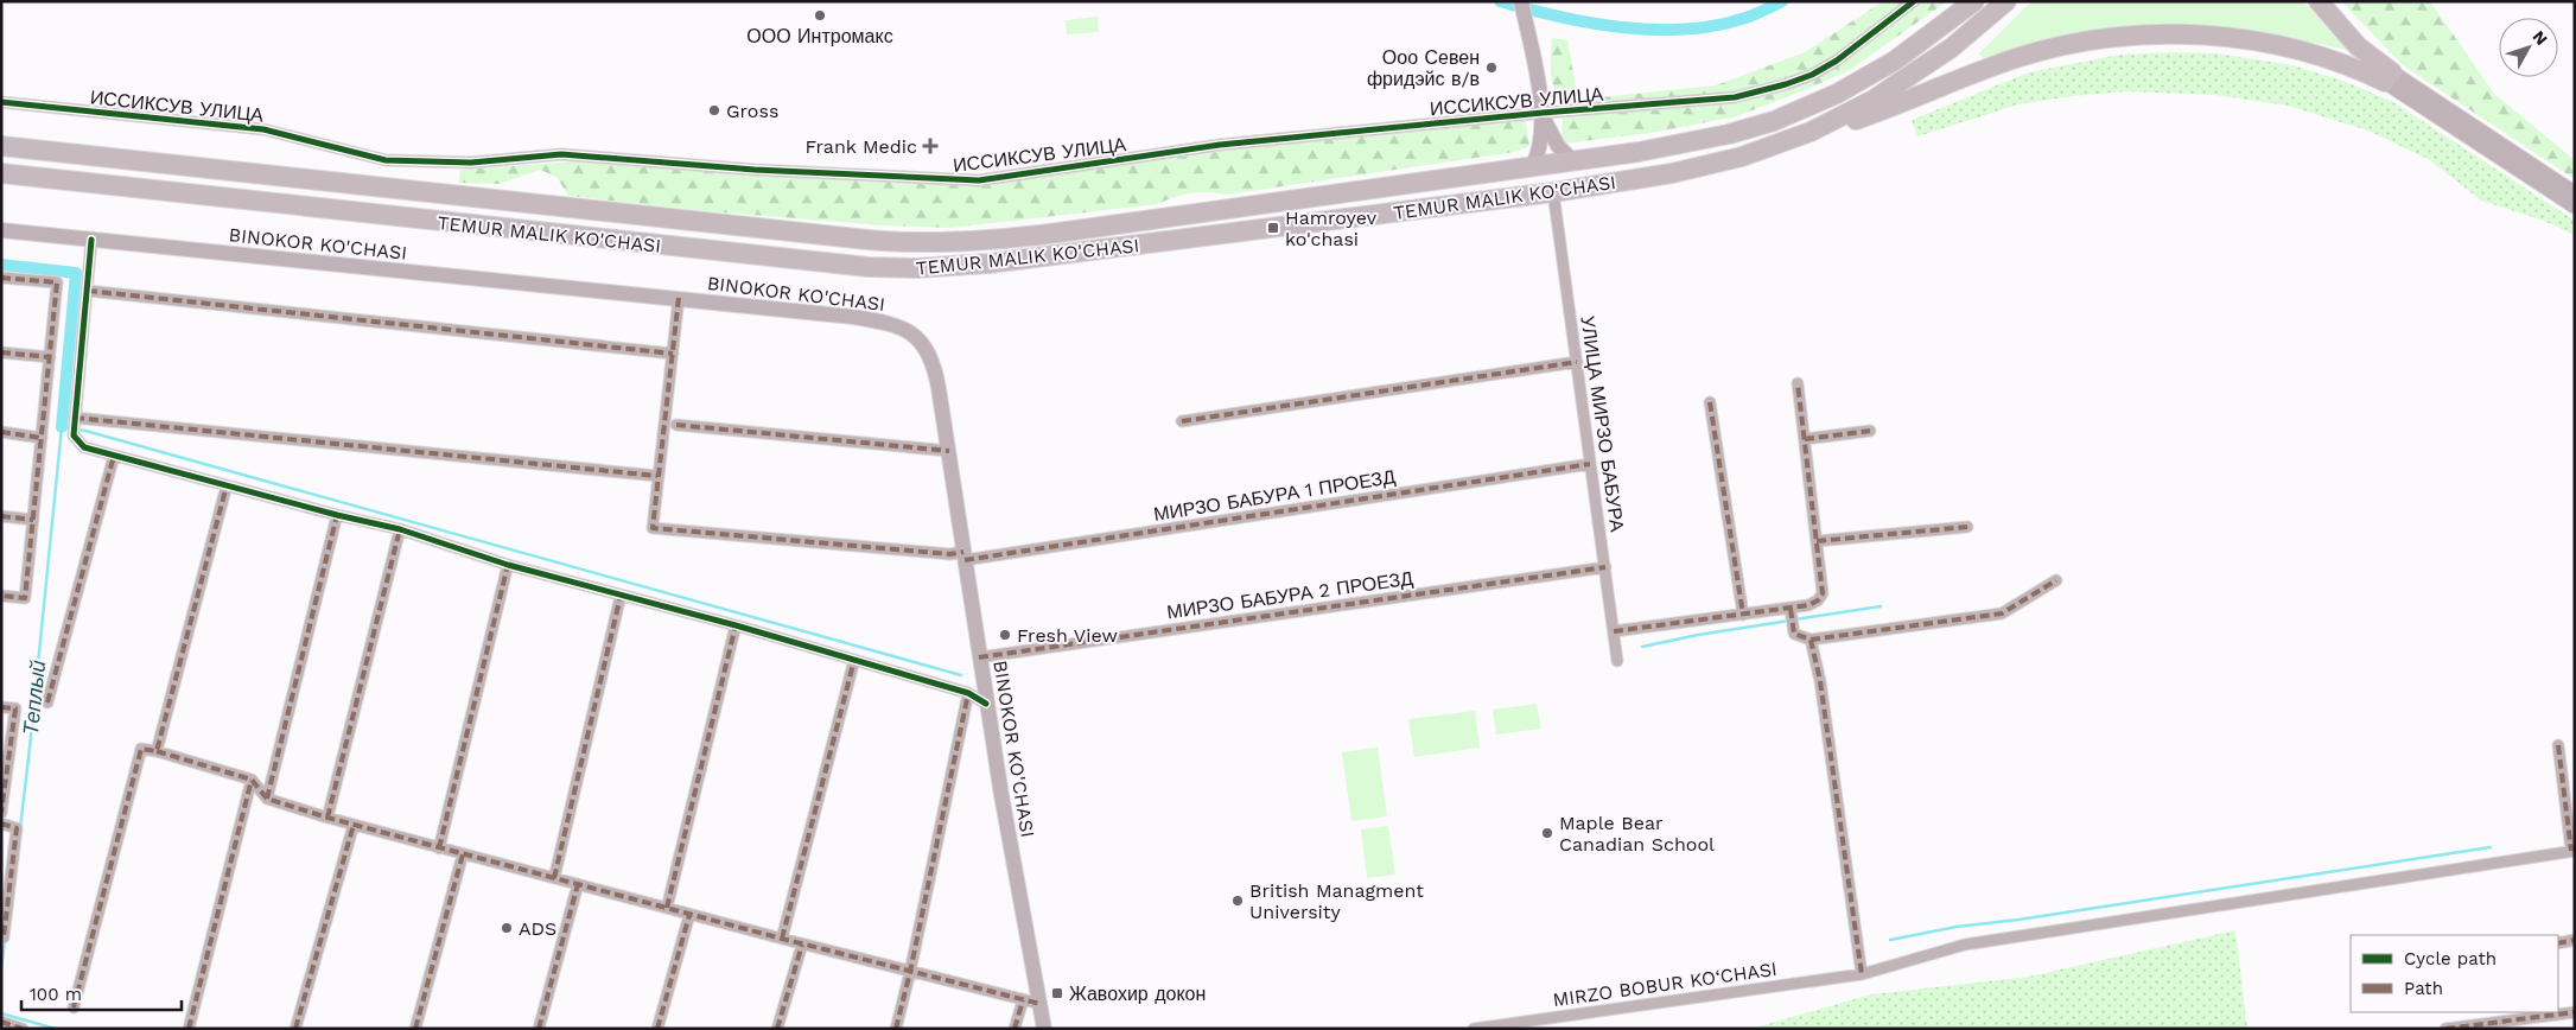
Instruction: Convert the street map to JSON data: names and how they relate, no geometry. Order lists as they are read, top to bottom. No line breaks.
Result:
{"streets":{"highway":["TEMUR MALIK KO'CHASI"],"main road":["BINOKOR KO'CHASI"],"street":["ИССИКСУВ УЛИЦА","УЛИЦА МИРЗО БАБУРА","МИРЗО БАБУРА 1 ПРОЕЗД","МИРЗО БАБУРА 2 ПРОЕЗД","MIRZO BOBUR KO‘CHASI"]},"crossings":[["TEMUR MALIK KO'CHASI","УЛИЦА МИРЗО БАБУРА"],["BINOKOR KO'CHASI","МИРЗО БАБУРА 1 ПРОЕЗД"],["BINOKOR KO'CHASI","МИРЗО БАБУРА 2 ПРОЕЗД"],["УЛИЦА МИРЗО БАБУРА","МИРЗО БАБУРА 1 ПРОЕЗД"],["УЛИЦА МИРЗО БАБУРА","МИРЗО БАБУРА 2 ПРОЕЗД"]],"water":["Теплый"],"places":{"other":["ООО Интромакс","Ооо Севен фридэйс в/в","Gross","Fresh View","Maple Bear Canadian School","British Managment University","ADS"],"health":["Frank Medic"],"transit":["Hamroyev ko'chasi","Жавохир докон"]},"legend":["Cycle path","Path"],"scale_bar":"100 m","north":"top right"}
